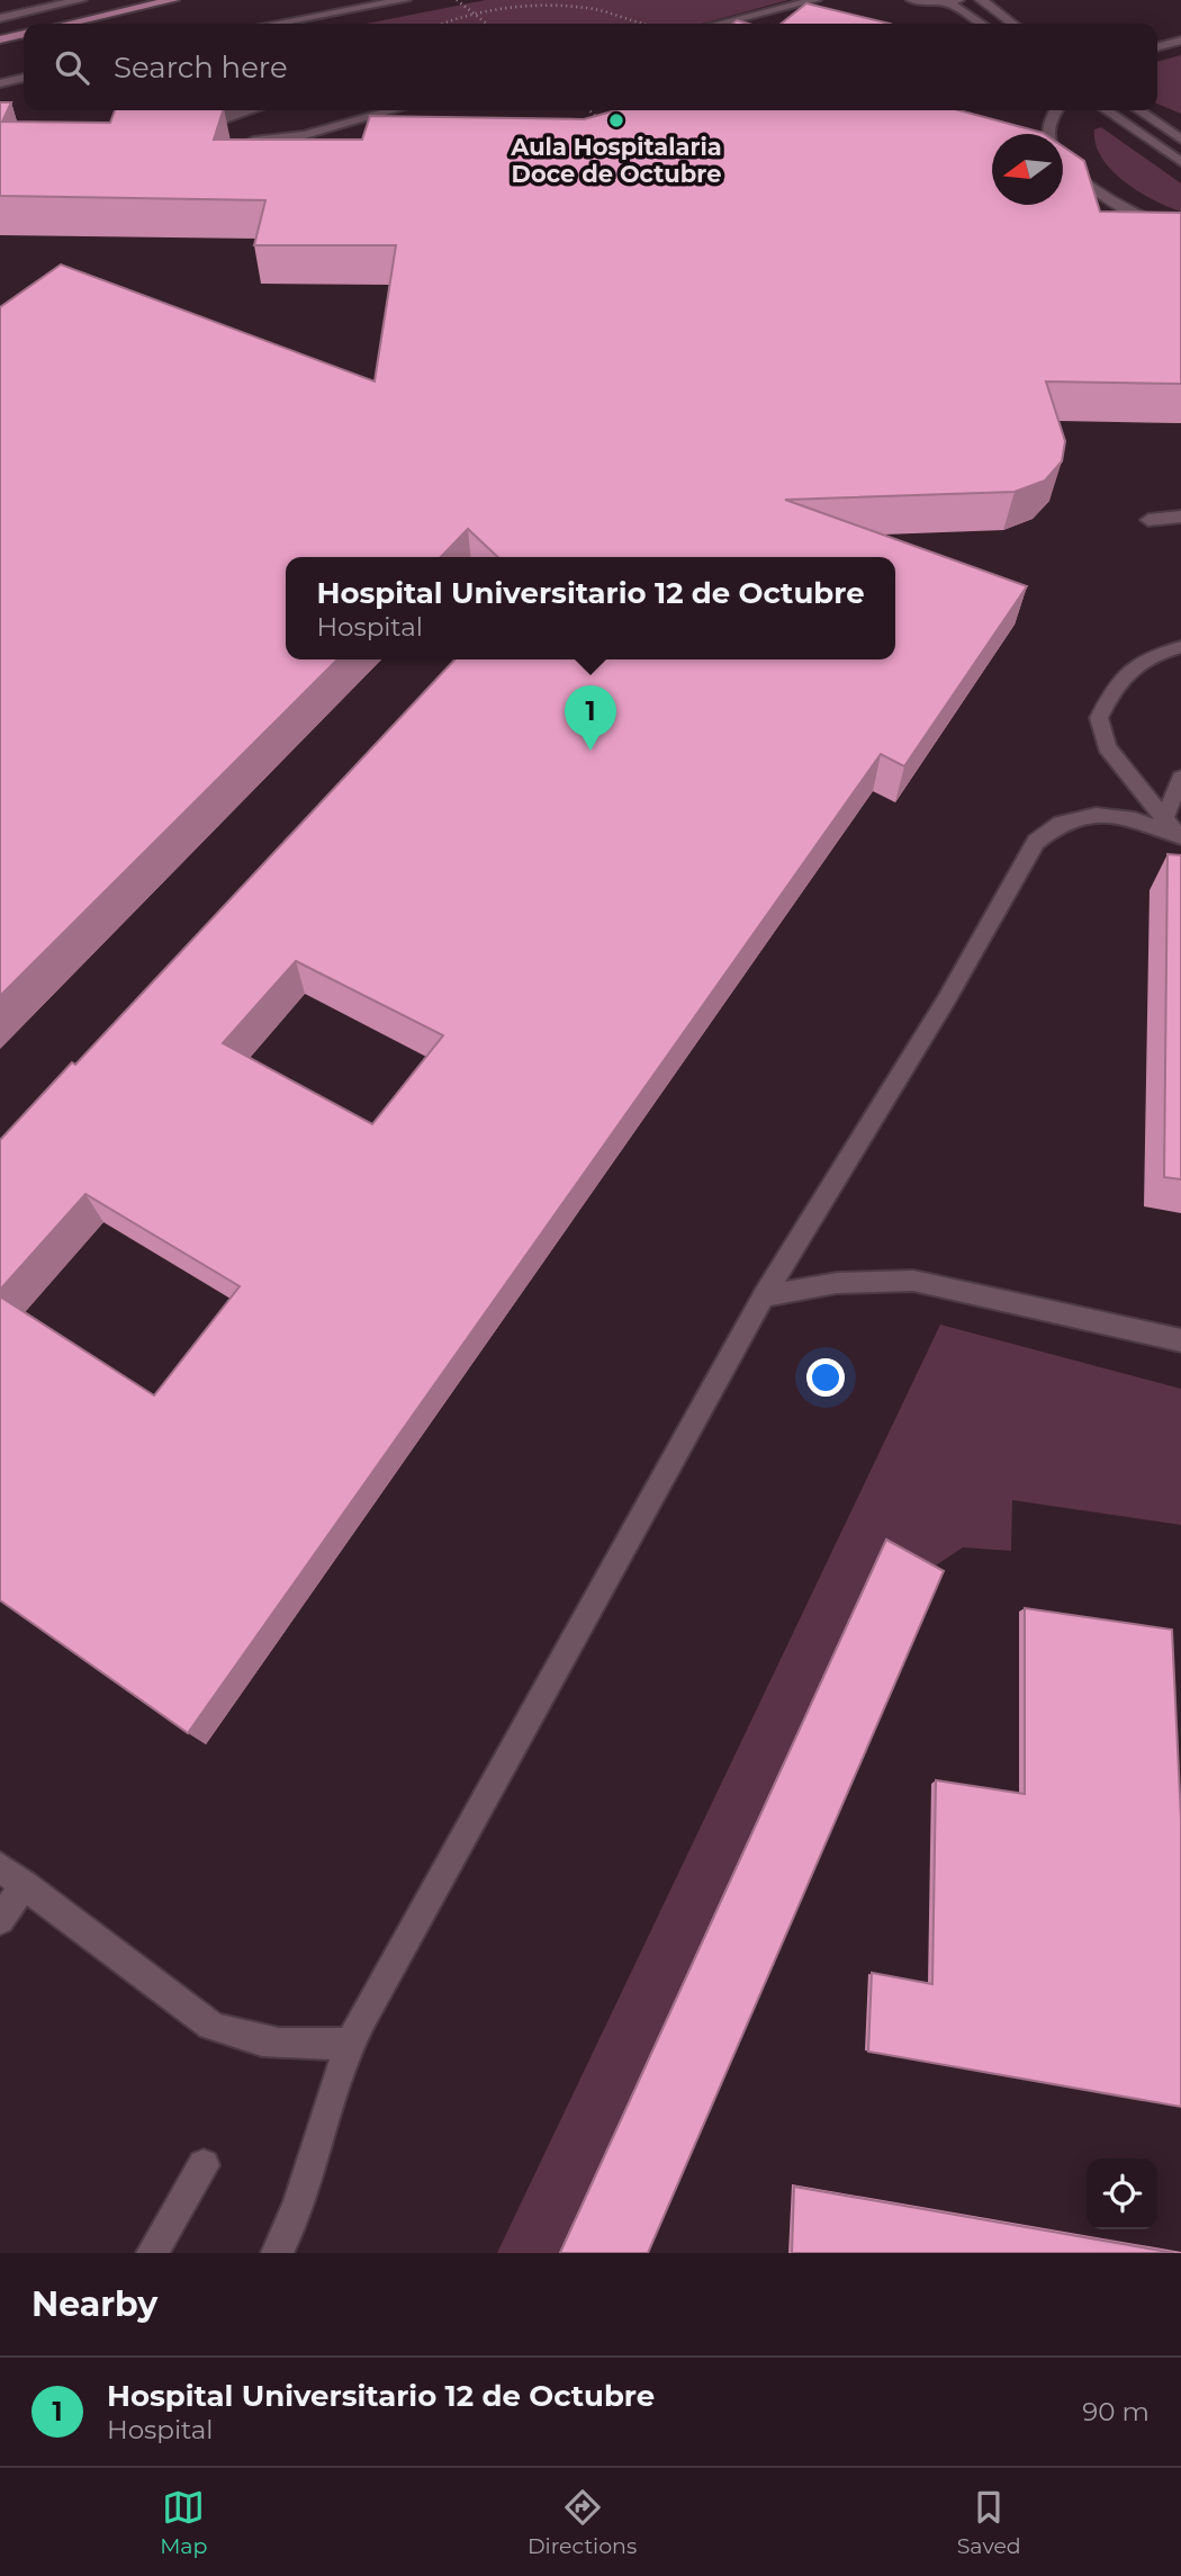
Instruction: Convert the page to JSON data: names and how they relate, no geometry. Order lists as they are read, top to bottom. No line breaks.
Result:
{"places":["Aula Hospitalaria Doce de Octubre"],"north":"left","page":{"search":"Search here","popup":["Hospital Universitario 12 de Octubre","Hospital"],"pins":"1","heading":"Nearby","list":[{"mark":"1","name":"Hospital Universitario 12 de Octubre","note":"Hospital","value":"90 m"}],"nav":["Map","Directions","Saved"]}}
